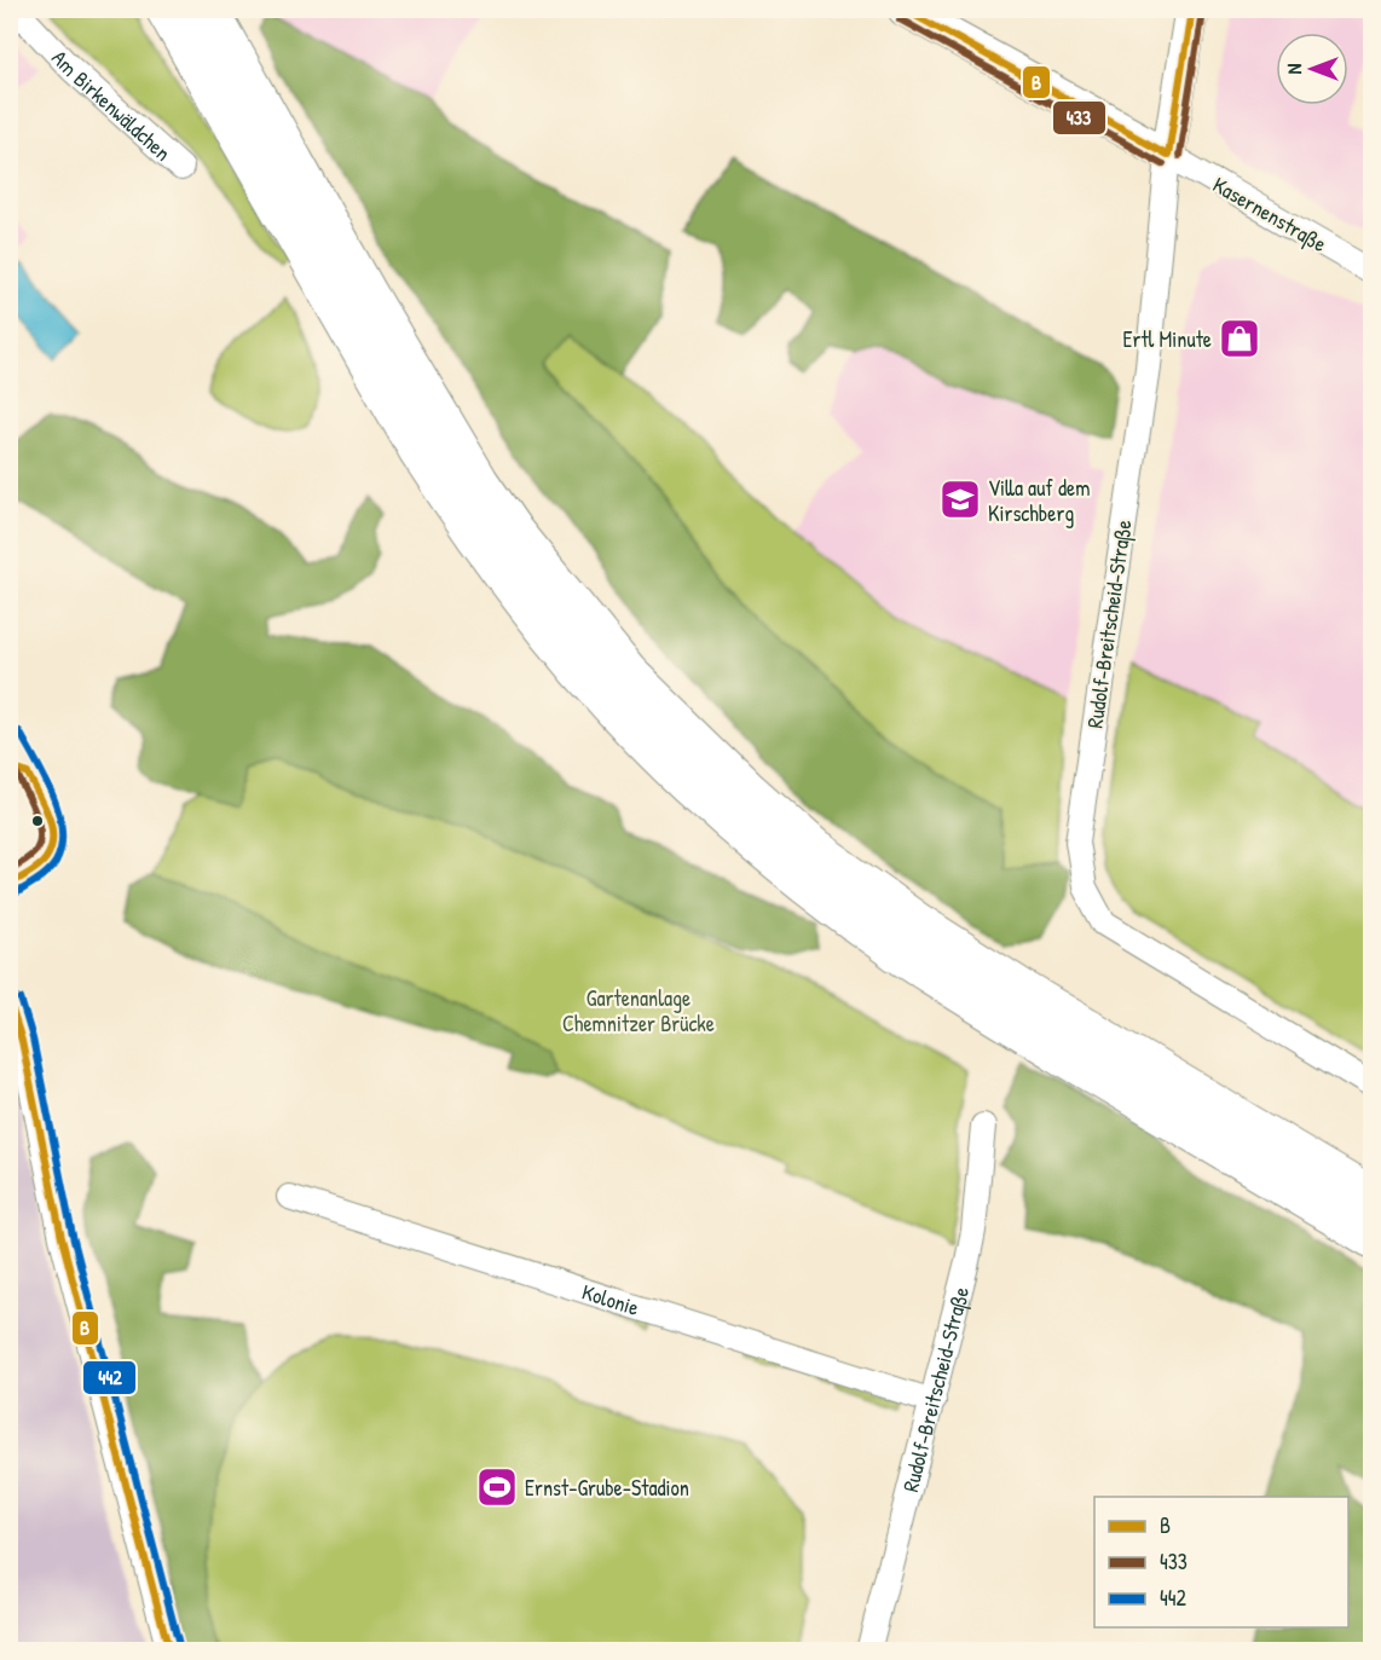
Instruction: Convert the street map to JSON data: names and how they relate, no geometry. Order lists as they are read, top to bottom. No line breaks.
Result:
{"streets":{"main road":["Rudolf-Breitscheid-Straße"],"street":["Am Birkenwäldchen","Kasernenstraße","Kolonie"]},"crossings":[["Kasernenstraße","Rudolf-Breitscheid-Straße"],["Rudolf-Breitscheid-Straße","Kolonie"]],"parks":["Gartenanlage Chemnitzer Brücke"],"places":{"shop":["Ertl Minute"],"school or university":["Villa auf dem Kirschberg"],"sports":["Ernst-Grube-Stadion"]},"lines":["transit line B","transit line 433","transit line 442"],"legend":["B","433","442"],"north":"left"}
